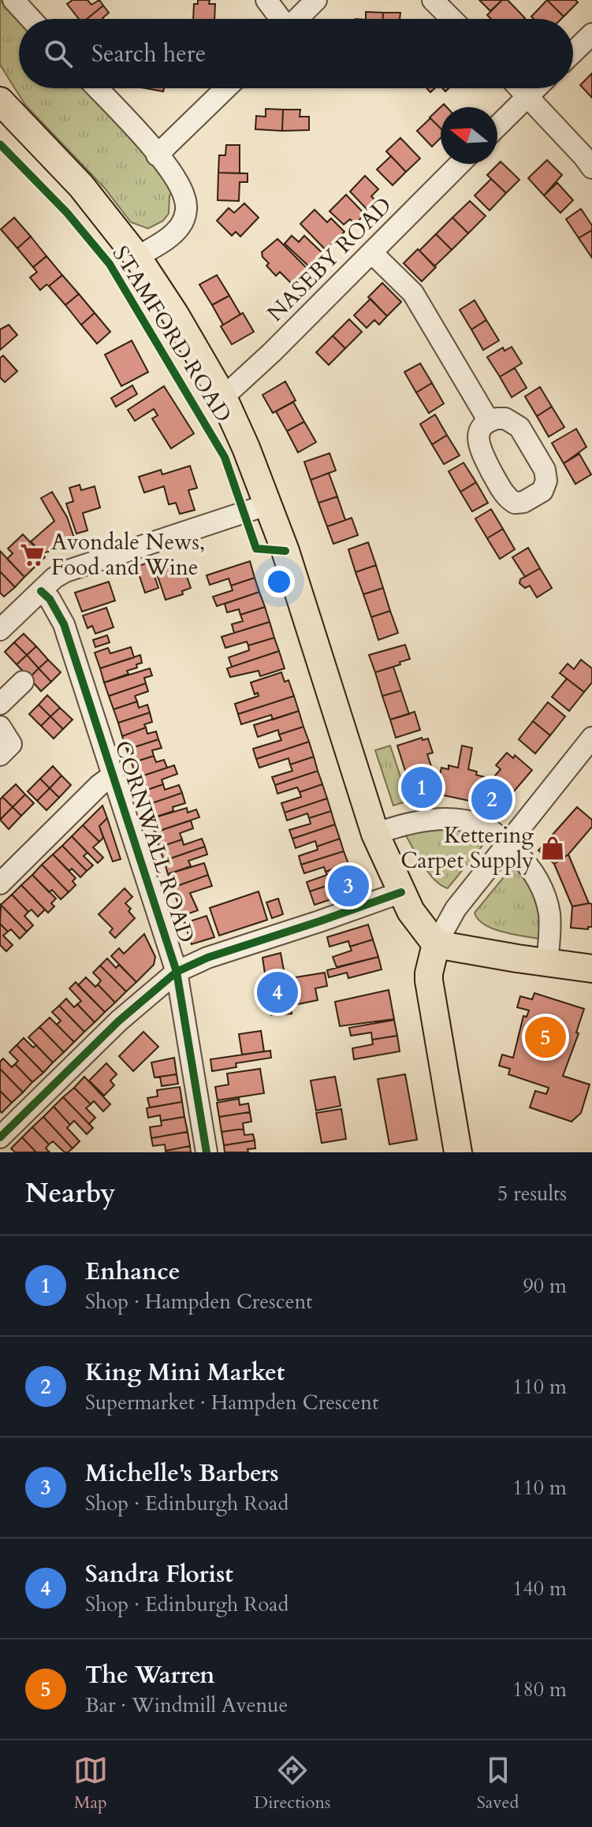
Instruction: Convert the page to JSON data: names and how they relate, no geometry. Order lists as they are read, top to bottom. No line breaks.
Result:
{"streets":{"main road":["STAMFORD ROAD"],"street":["NASEBY ROAD","CORNWALL ROAD"]},"crossings":[["NASEBY ROAD","STAMFORD ROAD"]],"places":{"supermarket":["Avondale News, Food and Wine"],"shop":["Kettering Carpet Supply"]},"north":"left","page":{"search":"Search here","pins":["1","2","3","4","5"],"heading":["Nearby","5 results"],"list":[{"mark":"1","name":"Enhance","note":"Shop · Hampden Crescent","value":"90 m"},{"mark":"2","name":"King Mini Market","note":"Supermarket · Hampden Crescent","value":"110 m"},{"mark":"3","name":"Michelle's Barbers","note":"Shop · Edinburgh Road","value":"110 m"},{"mark":"4","name":"Sandra Florist","note":"Shop · Edinburgh Road","value":"140 m"},{"mark":"5","name":"The Warren","note":"Bar · Windmill Avenue","value":"180 m"}],"nav":["Map","Directions","Saved"]}}
